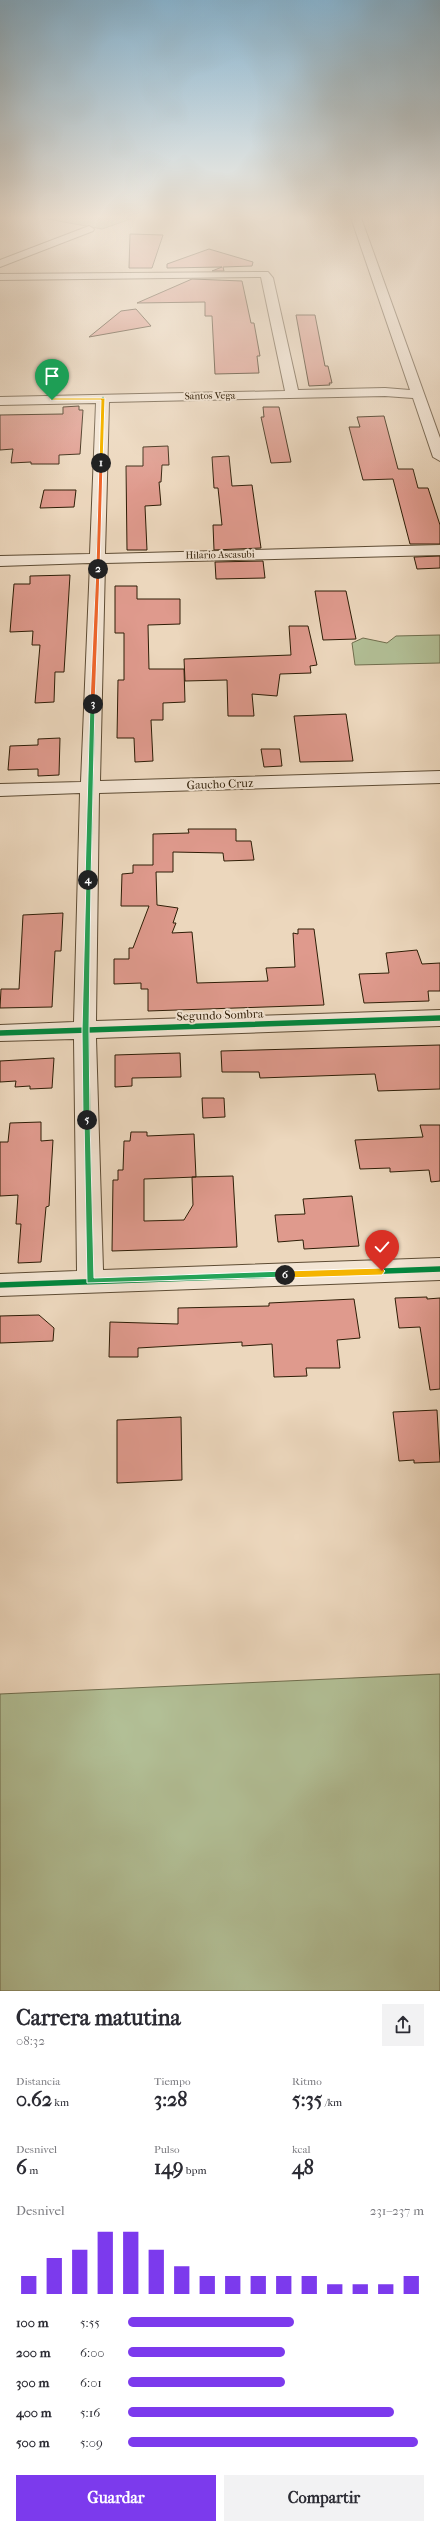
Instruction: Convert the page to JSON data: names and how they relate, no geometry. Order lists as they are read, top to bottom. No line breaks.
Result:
{"streets":{"street":["Santos Vega","Hilario Ascasubi","Gaucho Cruz","Segundo Sombra"]},"page":{"pins":["1","2","3","4","5","6"],"heading":["Carrera matutina","08:32"],"stats":[["Distancia","0.62 km"],["Tiempo","3:28"],["Ritmo","5:35 /km"],["Desnivel","6 m"],["Pulso","149 bpm"],["kcal","48"]],"chart":["Desnivel","231–237 m"],"list":[{"name":"100 m","note":"5:55"},{"name":"200 m","note":"6:00"},{"name":"300 m","note":"6:01"},{"name":"400 m","note":"5:16"},{"name":"500 m","note":"5:09"}],"buttons":["Guardar","Compartir"]}}
